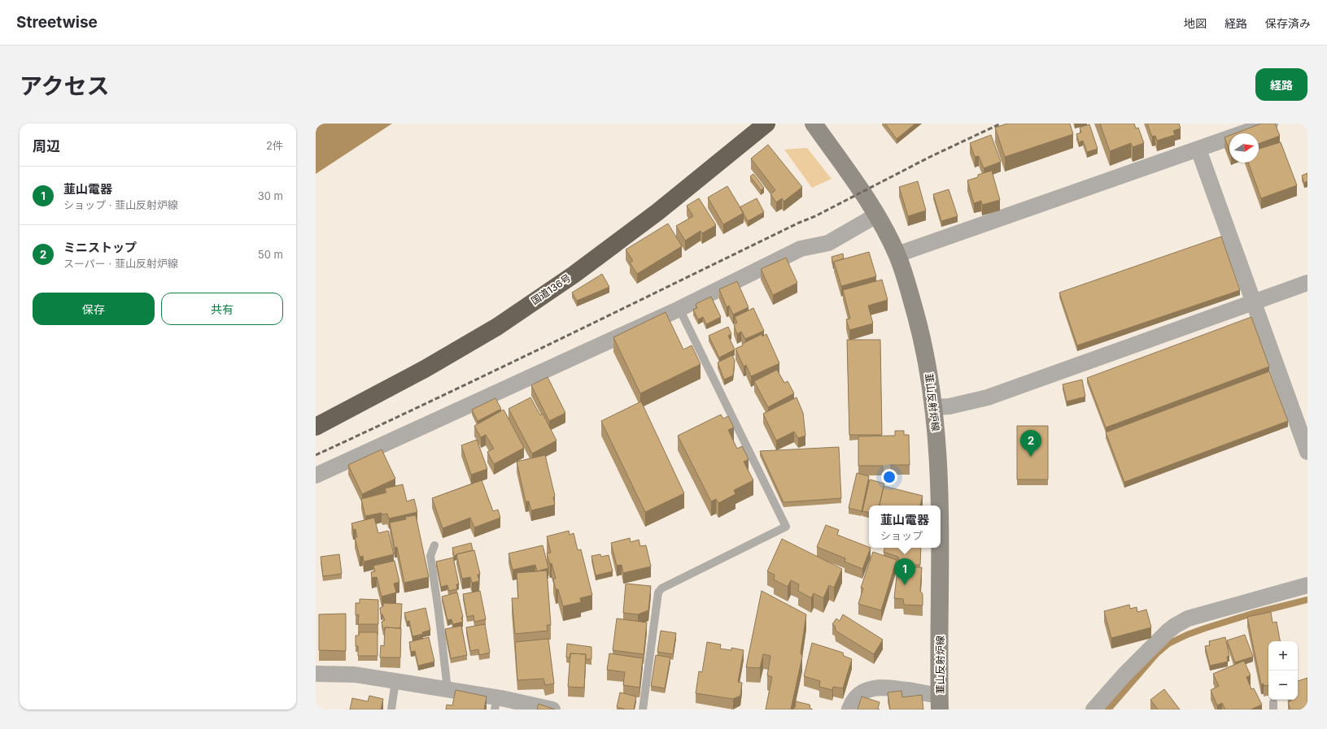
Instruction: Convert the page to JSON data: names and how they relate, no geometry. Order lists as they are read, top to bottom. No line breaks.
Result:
{"streets":{"highway":["国道136号"],"main road":["韮山反射炉線"]},"north":"right","page":{"header":"Streetwise","nav":["地図","経路","保存済み"],"title":"アクセス","buttons":["経路",["保存","共有"]],"heading":["周辺","2件"],"list":[{"mark":"1","name":"韮山電器","note":"ショップ · 韮山反射炉線","value":"30 m"},{"mark":"2","name":"ミニストップ","note":"スーパー · 韮山反射炉線","value":"50 m"}],"pins":["2","1"],"popup":["韮山電器","ショップ"],"map_buttons":["+","−"]}}
